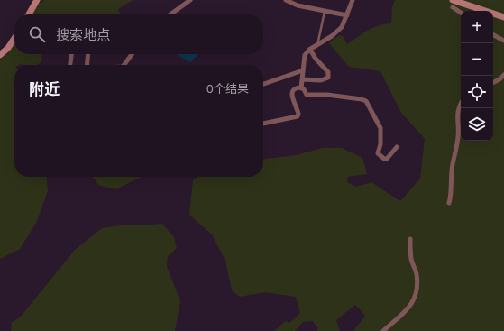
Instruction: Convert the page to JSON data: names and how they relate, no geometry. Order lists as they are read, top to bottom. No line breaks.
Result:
{"page":{"map_buttons":["+","−"],"search":"搜索地点","heading":["附近","0个结果"]}}
